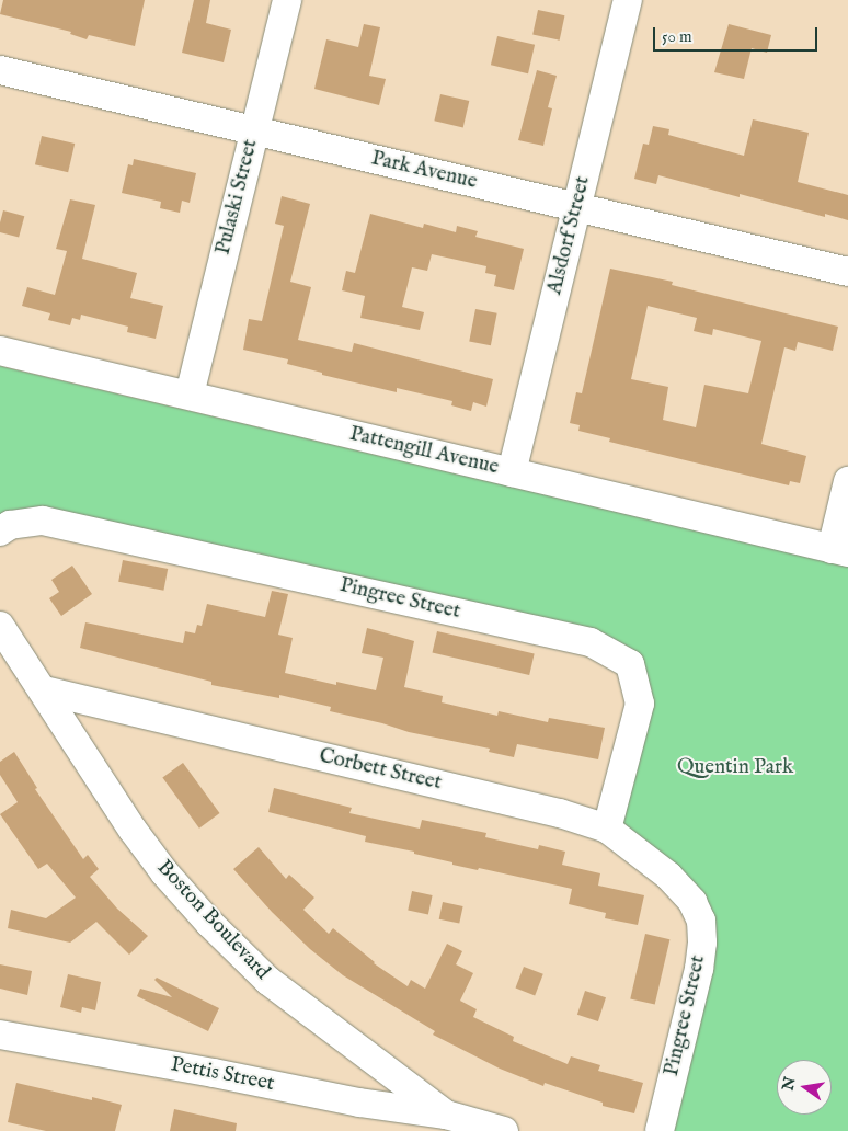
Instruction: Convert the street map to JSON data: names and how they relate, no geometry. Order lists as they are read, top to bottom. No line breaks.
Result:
{"streets":{"street":["Park Avenue","Pulaski Street","Alsdorf Street","Pattengill Avenue","Pingree Street","Corbett Street","Boston Boulevard","Pettis Street"]},"crossings":[["Park Avenue","Pulaski Street"],["Park Avenue","Alsdorf Street"],["Pulaski Street","Pattengill Avenue"],["Alsdorf Street","Pattengill Avenue"],["Pingree Street","Corbett Street"],["Corbett Street","Boston Boulevard"],["Boston Boulevard","Pettis Street"]],"parks":["Quentin Park"],"scale_bar":"50 m","north":"left"}
